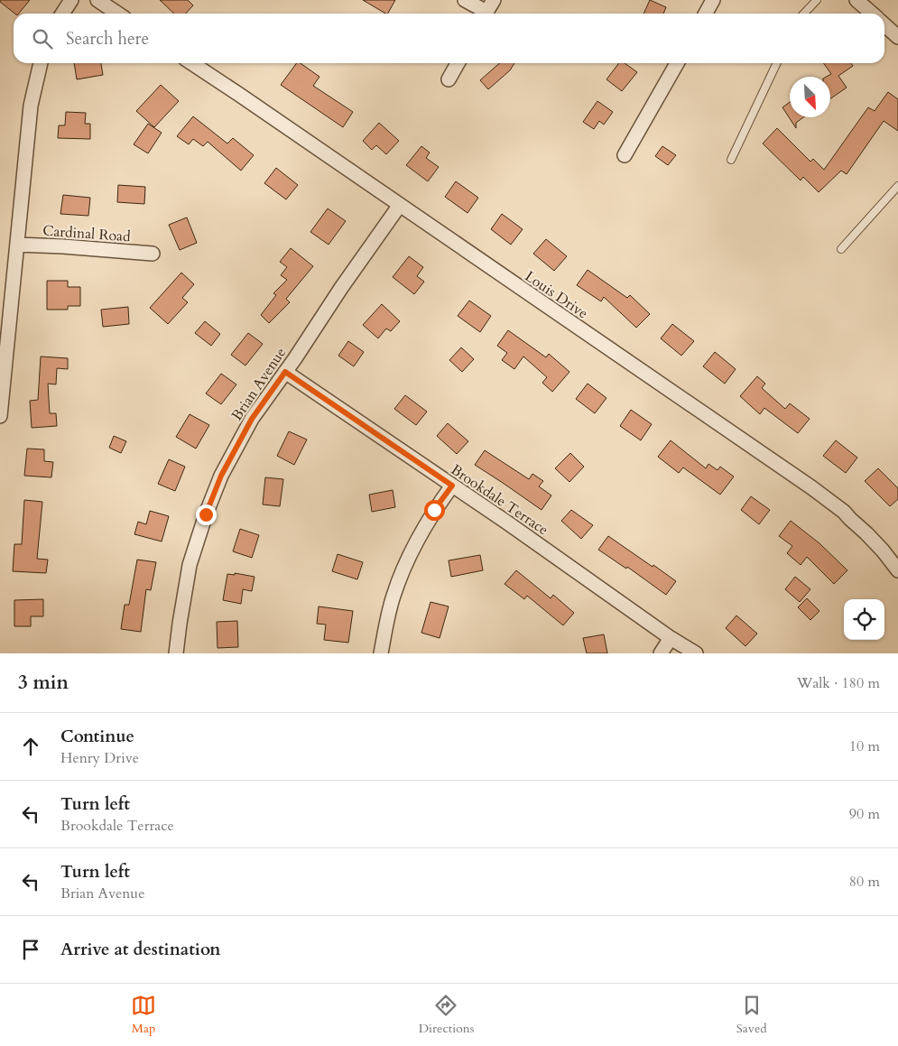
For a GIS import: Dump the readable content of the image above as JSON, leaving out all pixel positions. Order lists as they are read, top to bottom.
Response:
{
  "streets": {
    "street": [
      "Cardinal Road",
      "Louis Drive",
      "Brian Avenue",
      "Brookdale Terrace"
    ]
  },
  "crossings": [
    ["Louis Drive", "Brian Avenue"],
    ["Brian Avenue", "Brookdale Terrace"]
  ],
  "north": "bottom right",
  "page": {
    "search": "Search here",
    "heading": ["3 min", "Walk · 180 m"],
    "list": [
      ["Continue", "Henry Drive", "10 m"],
      ["Turn left", "Brookdale Terrace", "90 m"],
      ["Turn left", "Brian Avenue", "80 m"],
      "Arrive at destination"
    ],
    "nav": ["Map", "Directions", "Saved"]
  }
}
